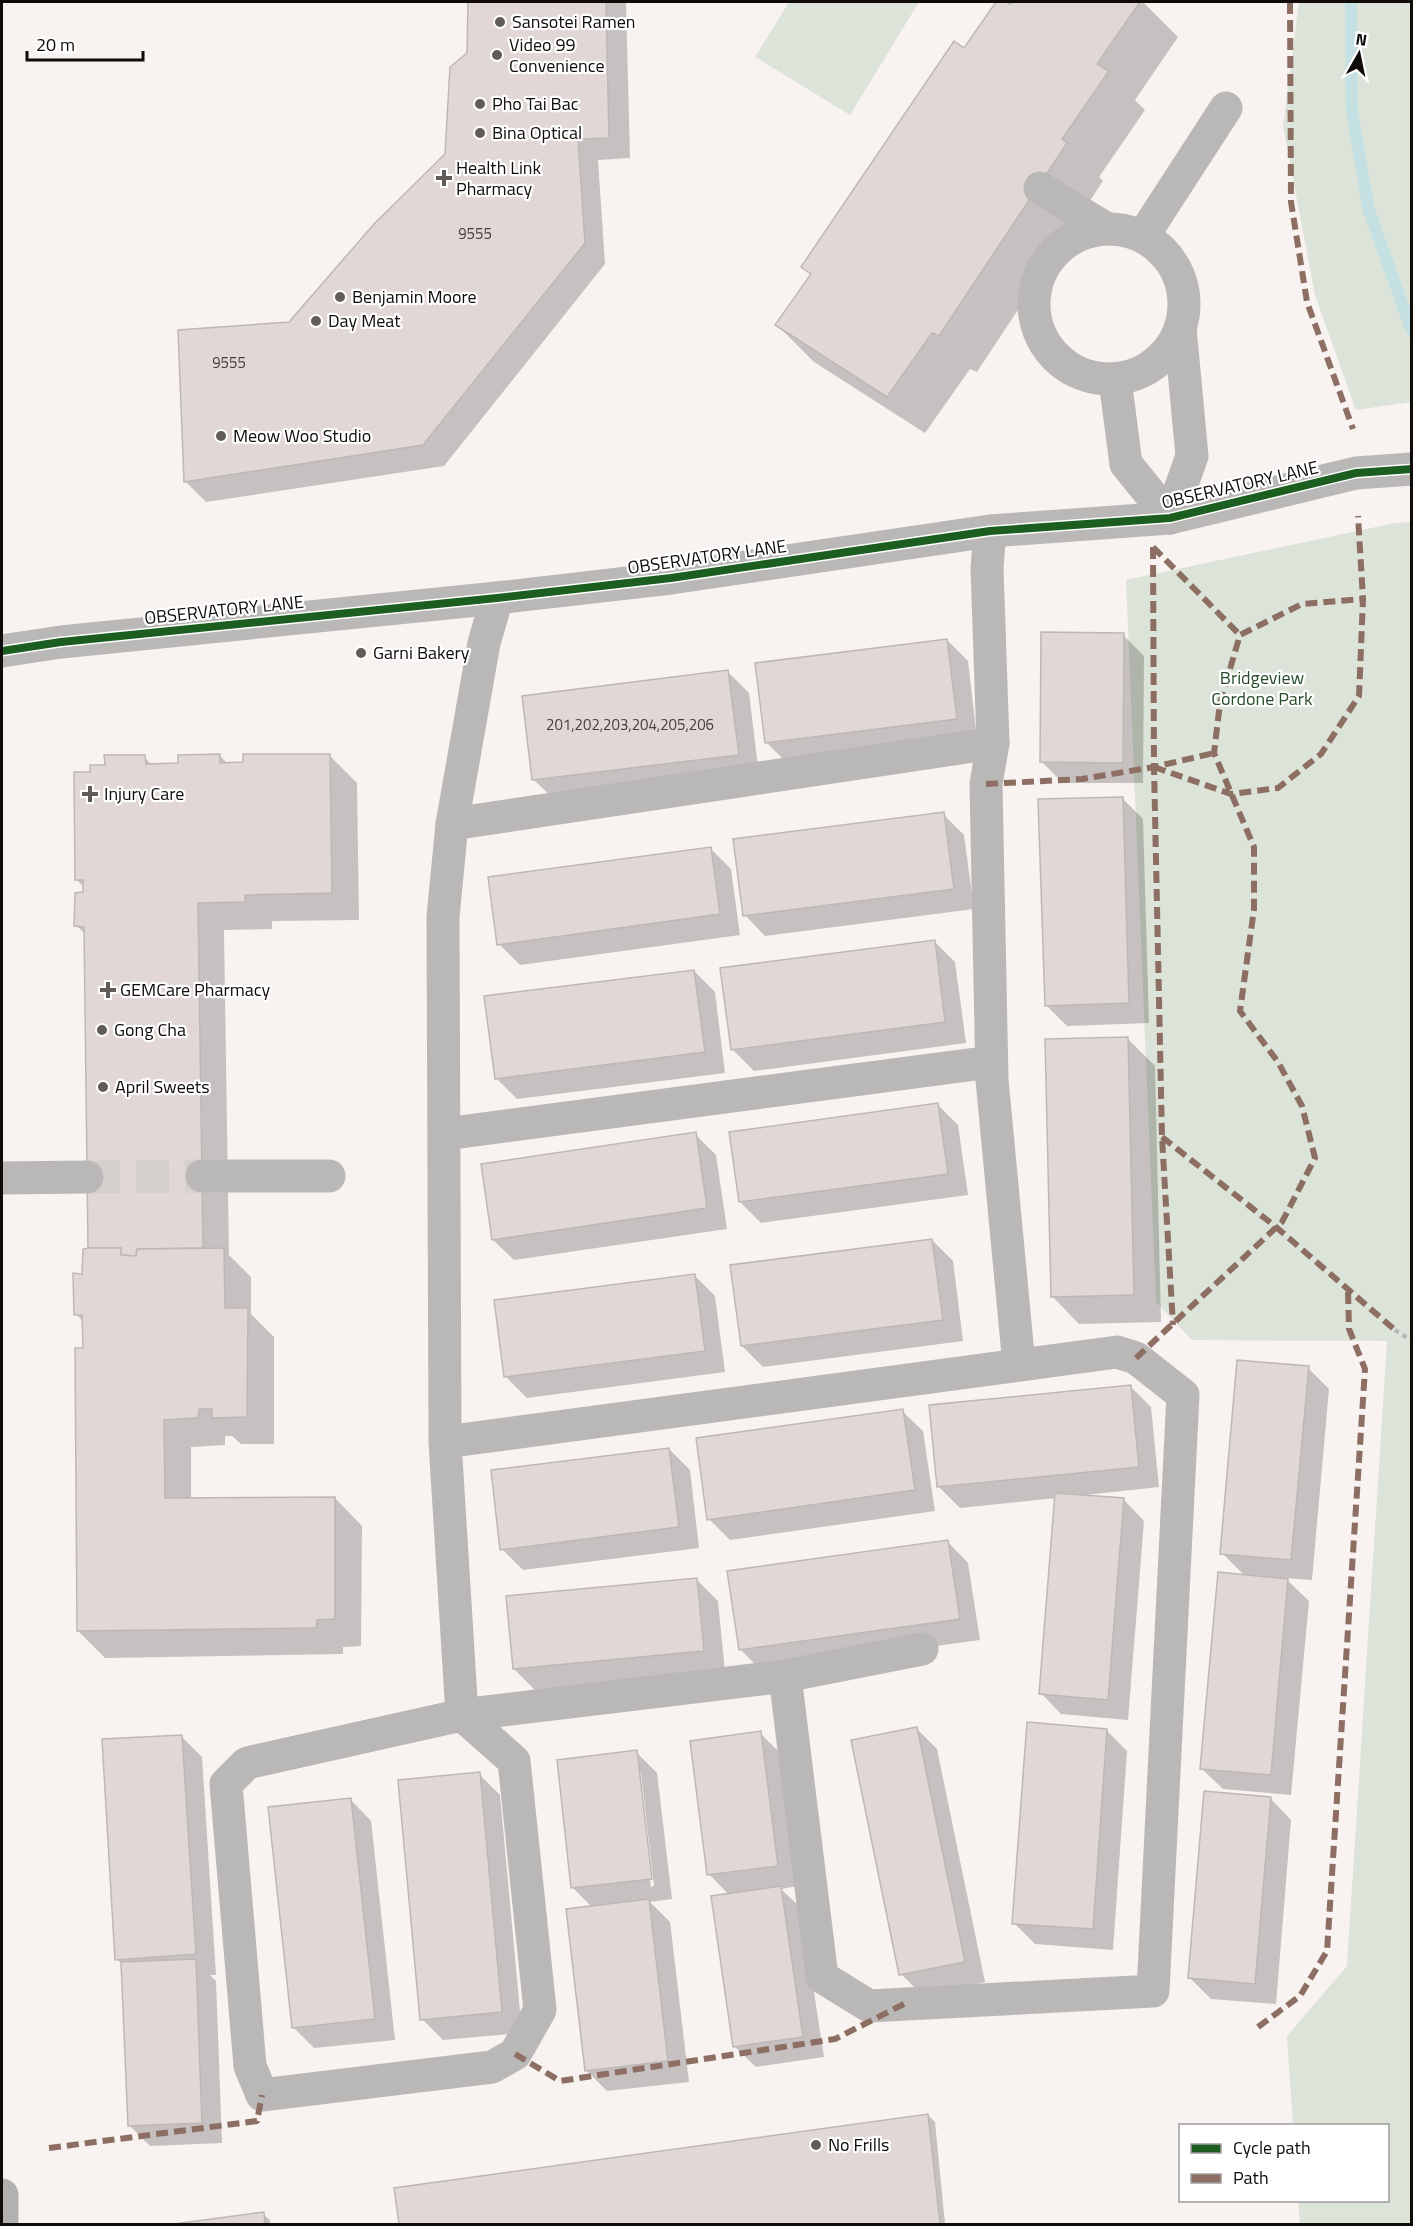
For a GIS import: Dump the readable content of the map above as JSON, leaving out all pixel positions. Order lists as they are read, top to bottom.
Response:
{
  "streets": {
    "street": ["OBSERVATORY LANE"]
  },
  "parks": ["Bridgeview Cordone Park"],
  "places": {
    "other": [
      "Sansotei Ramen",
      "Video 99 Convenience",
      "Pho Tai Bac",
      "Bina Optical",
      "Benjamin Moore",
      "Day Meat",
      "Meow Woo Studio",
      "Garni Bakery",
      "Gong Cha",
      "April Sweets",
      "No Frills"
    ],
    "health": ["Health Link Pharmacy", "Injury Care", "GEMCare Pharmacy"]
  },
  "house_numbers": ["9555", "9555", "201,202,203,204,205,206"],
  "legend": ["Cycle path", "Path"],
  "scale_bar": "20 m",
  "north": "top"
}
